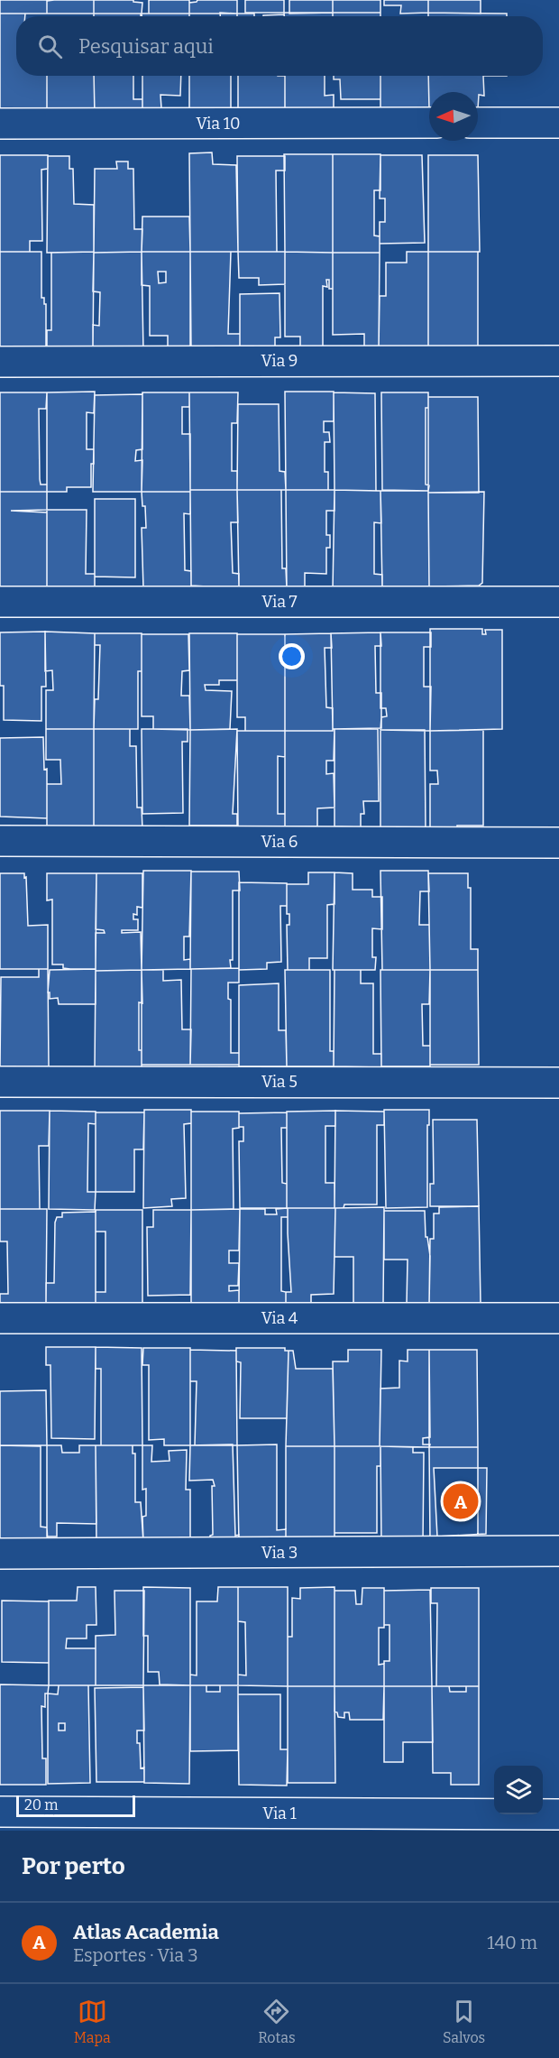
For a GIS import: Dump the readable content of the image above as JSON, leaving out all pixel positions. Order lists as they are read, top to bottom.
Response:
{
  "streets": {
    "street": [
      "Via 10",
      "Via 9",
      "Via 7",
      "Via 6",
      "Via 5",
      "Via 4",
      "Via 3",
      "Via 1"
    ]
  },
  "scale_bar": "20 m",
  "north": "left",
  "page": {
    "search": "Pesquisar aqui",
    "pins": "A",
    "scale": "20 m",
    "heading": "Por perto",
    "list": [
      {
        "mark": "A",
        "name": "Atlas Academia",
        "note": "Esportes · Via 3",
        "value": "140 m"
      }
    ],
    "nav": ["Mapa", "Rotas", "Salvos"]
  }
}
